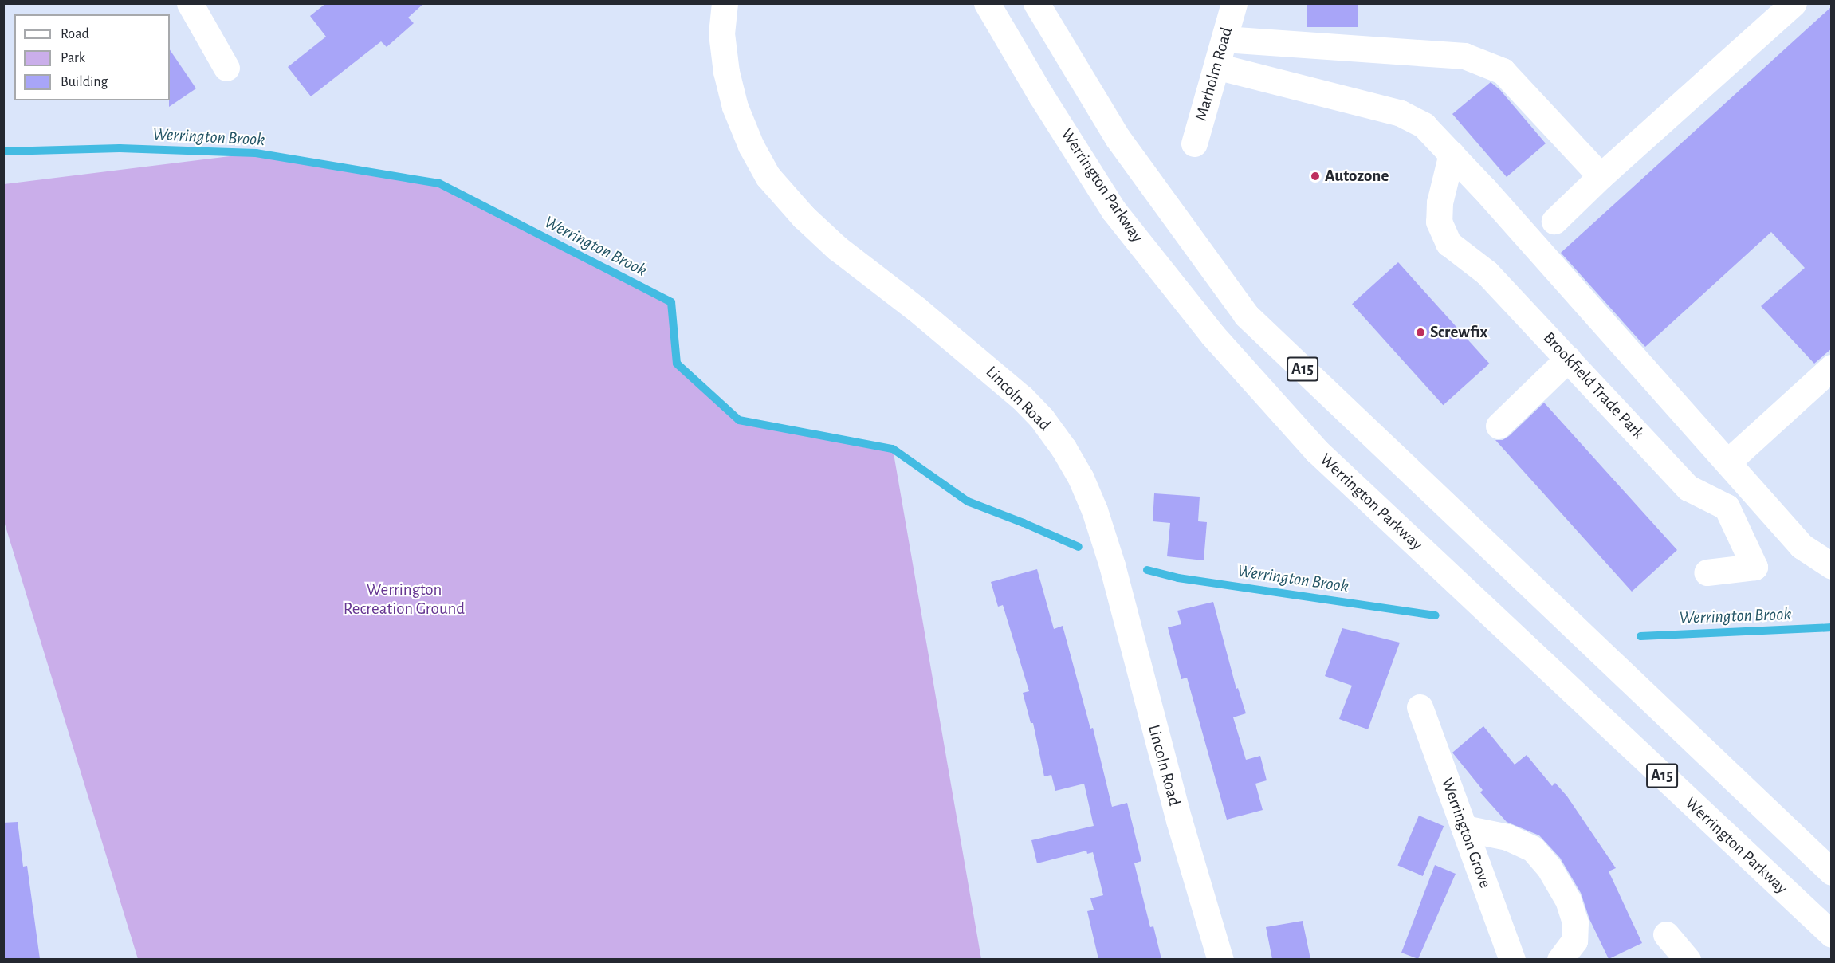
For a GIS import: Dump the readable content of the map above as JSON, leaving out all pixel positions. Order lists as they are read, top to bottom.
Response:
{
  "streets": {
    "main road": [
      "Marholm Road",
      "Werrington Parkway",
      "A15",
      "Brookfield Trade Park",
      "Lincoln Road",
      "Werrington Grove"
    ]
  },
  "water": ["Werrington Brook"],
  "parks": ["Werrington Recreation Ground"],
  "places": ["Autozone", "Screwfix"],
  "legend": ["Road", "Park", "Building"]
}
